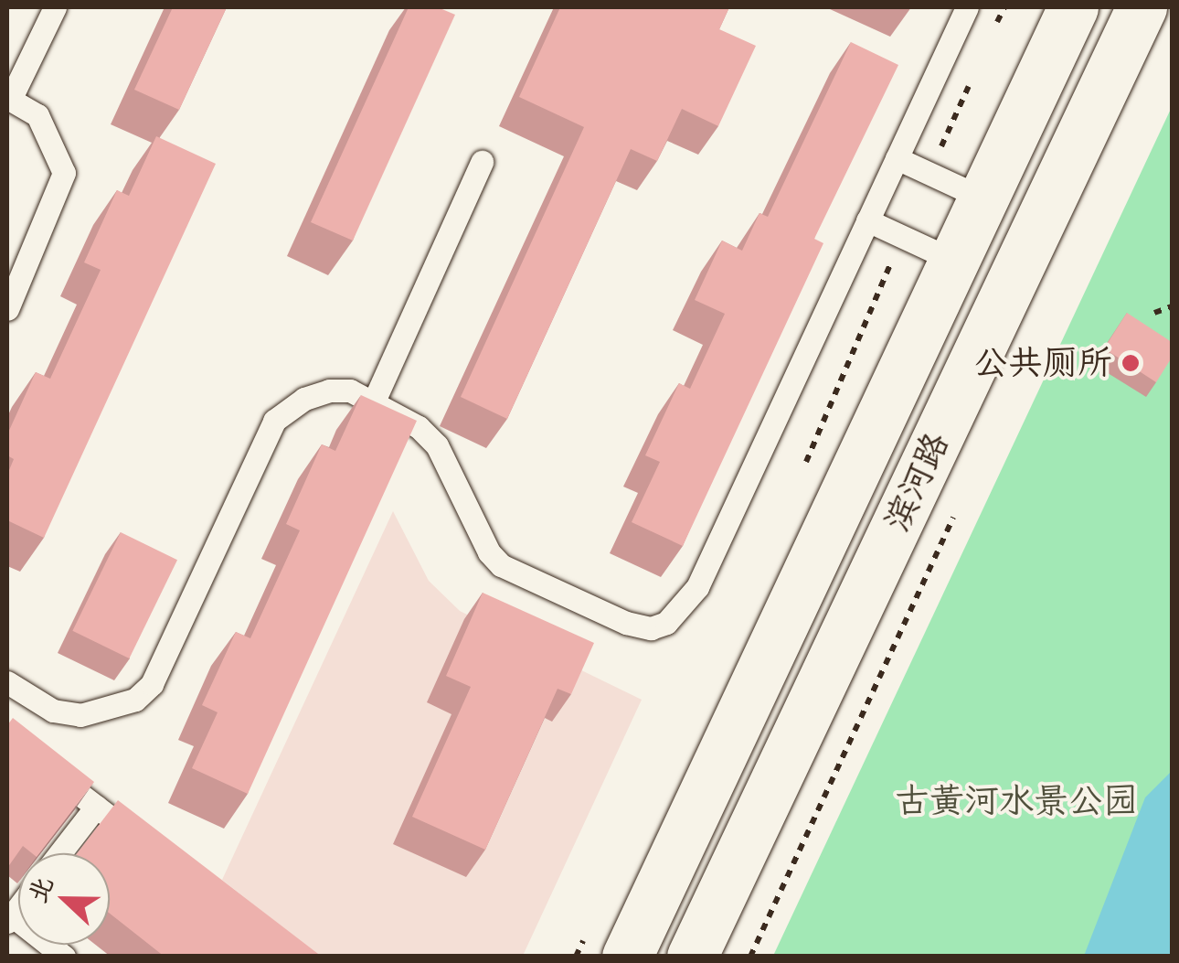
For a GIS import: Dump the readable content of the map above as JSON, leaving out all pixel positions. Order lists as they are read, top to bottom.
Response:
{
  "streets": {
    "main road": ["滨河路"]
  },
  "parks": ["古黄河水景公园"],
  "places": ["公共厕所"],
  "north": "left"
}
